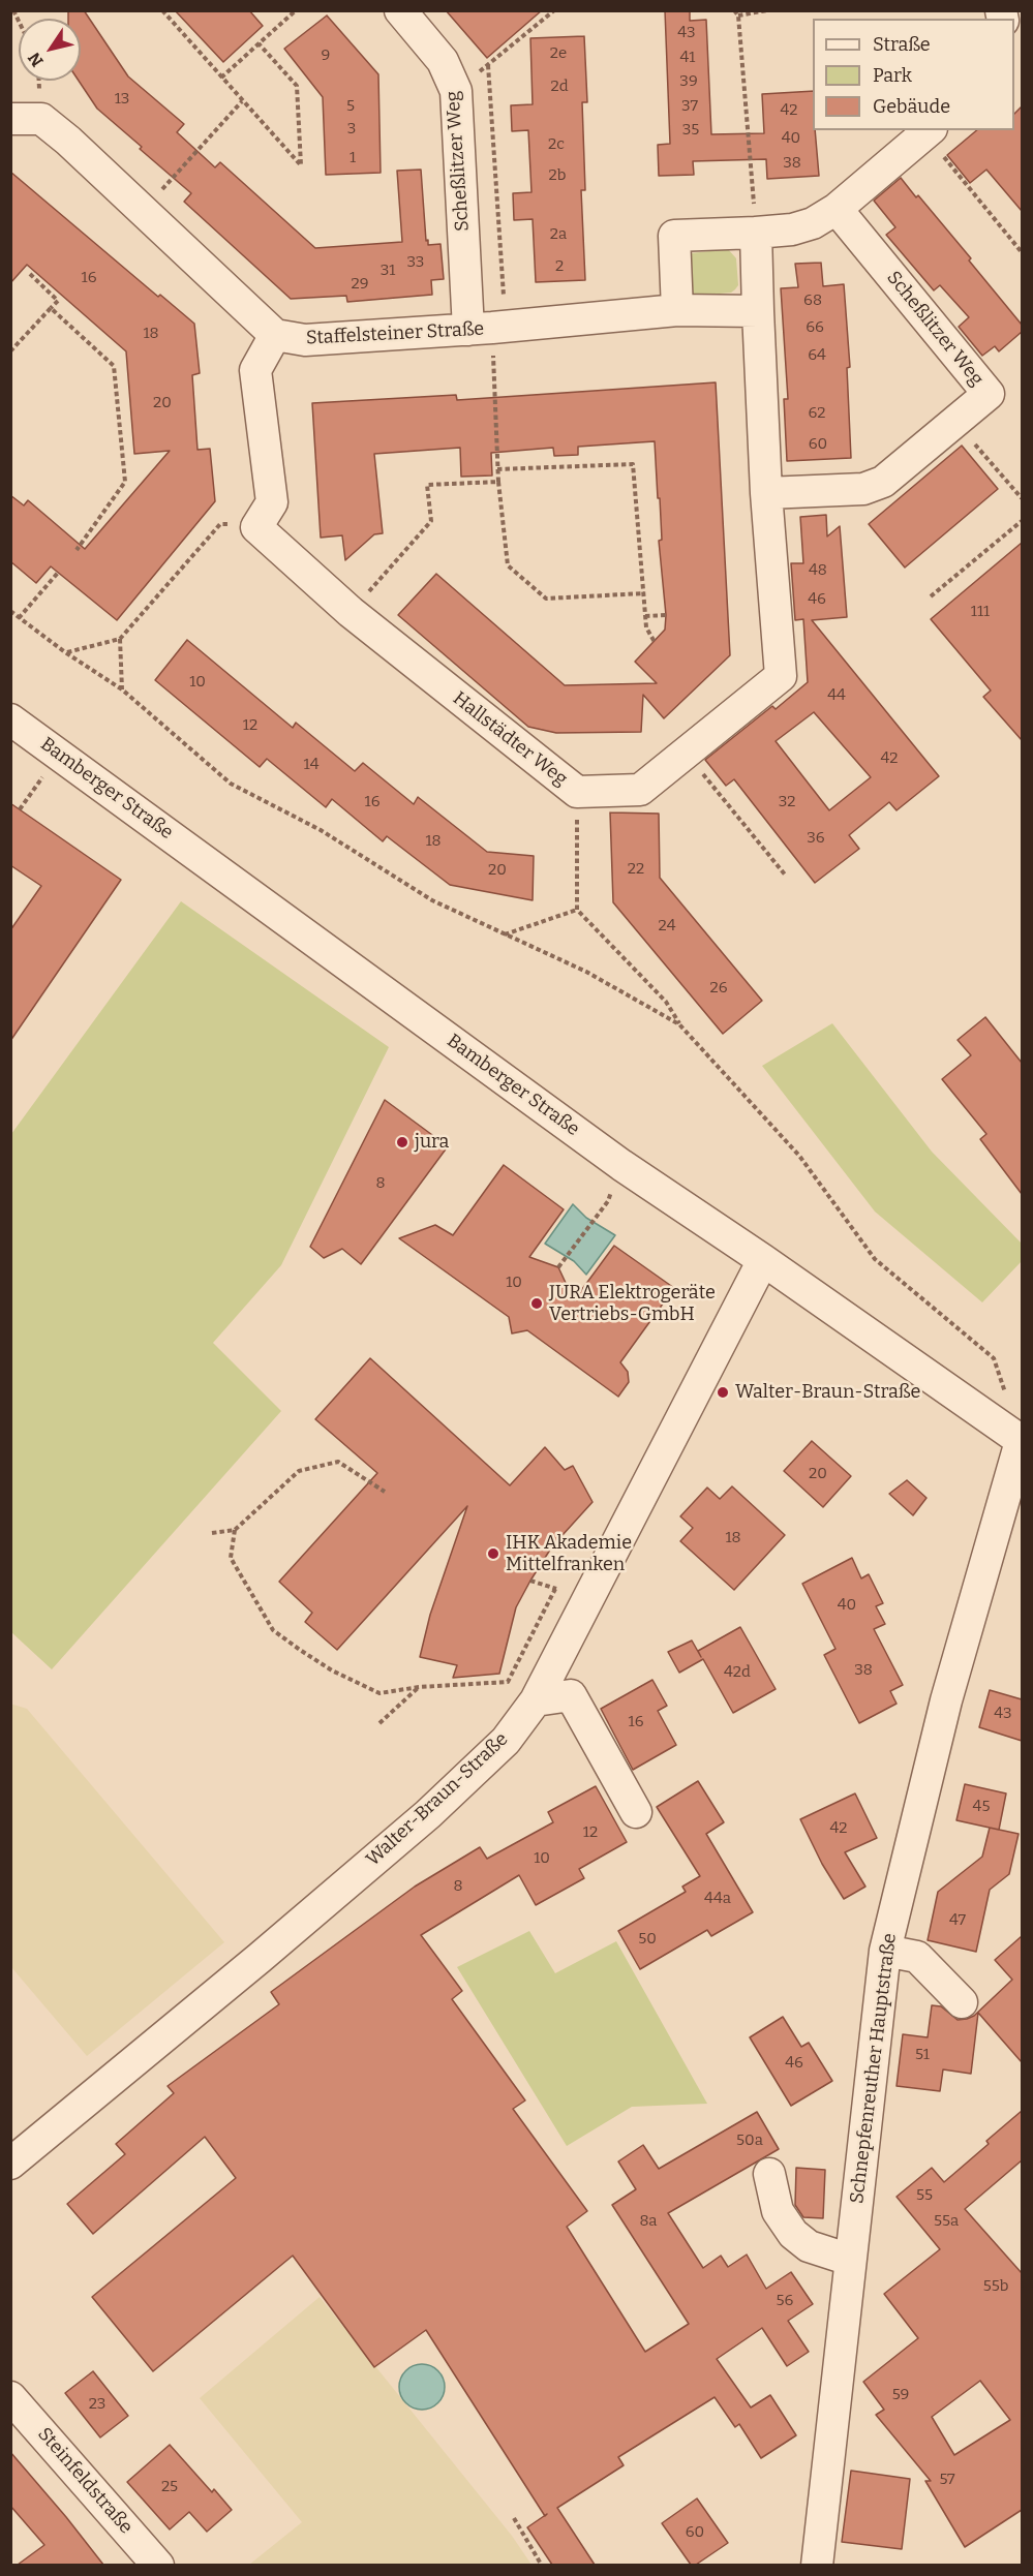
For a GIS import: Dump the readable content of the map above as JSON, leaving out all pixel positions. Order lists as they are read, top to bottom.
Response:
{
  "streets": {
    "street": [
      "Scheßlitzer Weg",
      "Staffelsteiner Straße",
      "Hallstädter Weg",
      "Bamberger Straße",
      "Walter-Braun-Straße",
      "Schnepfenreuther Hauptstraße",
      "Steinfeldstraße"
    ]
  },
  "crossings": [
    ["Scheßlitzer Weg", "Staffelsteiner Straße"],
    ["Scheßlitzer Weg", "Hallstädter Weg"],
    ["Staffelsteiner Straße", "Hallstädter Weg"],
    ["Bamberger Straße", "Walter-Braun-Straße"],
    ["Bamberger Straße", "Schnepfenreuther Hauptstraße"]
  ],
  "places": [
    "jura",
    "JURA Elektrogeräte Vertriebs-GmbH",
    "Walter-Braun-Straße",
    "IHK Akademie Mittelfranken"
  ],
  "house_numbers": [
    "43",
    "2e",
    "9",
    "41",
    "39",
    "2d",
    "13",
    "5",
    "37",
    "42",
    "3",
    "35",
    "40",
    "2c",
    "1",
    "38",
    "2b",
    "2a",
    "33",
    "2",
    "31",
    "16",
    "29",
    "68",
    "66",
    "18",
    "64",
    "20",
    "62",
    "60",
    "48",
    "46",
    "111",
    "10",
    "44",
    "12",
    "42",
    "14",
    "16",
    "32",
    "36",
    "18",
    "22",
    "20",
    "24",
    "26",
    "8",
    "10",
    "20",
    "18",
    "40",
    "38",
    "42d",
    "43",
    "16",
    "45",
    "42",
    "12",
    "10",
    "8",
    "44a",
    "47",
    "50",
    "51",
    "46",
    "50a",
    "55",
    "8a",
    "55a",
    "55b",
    "56",
    "59",
    "23",
    "57",
    "25",
    "60"
  ],
  "legend": ["Straße", "Park", "Gebäude"],
  "north": "bottom left"
}
